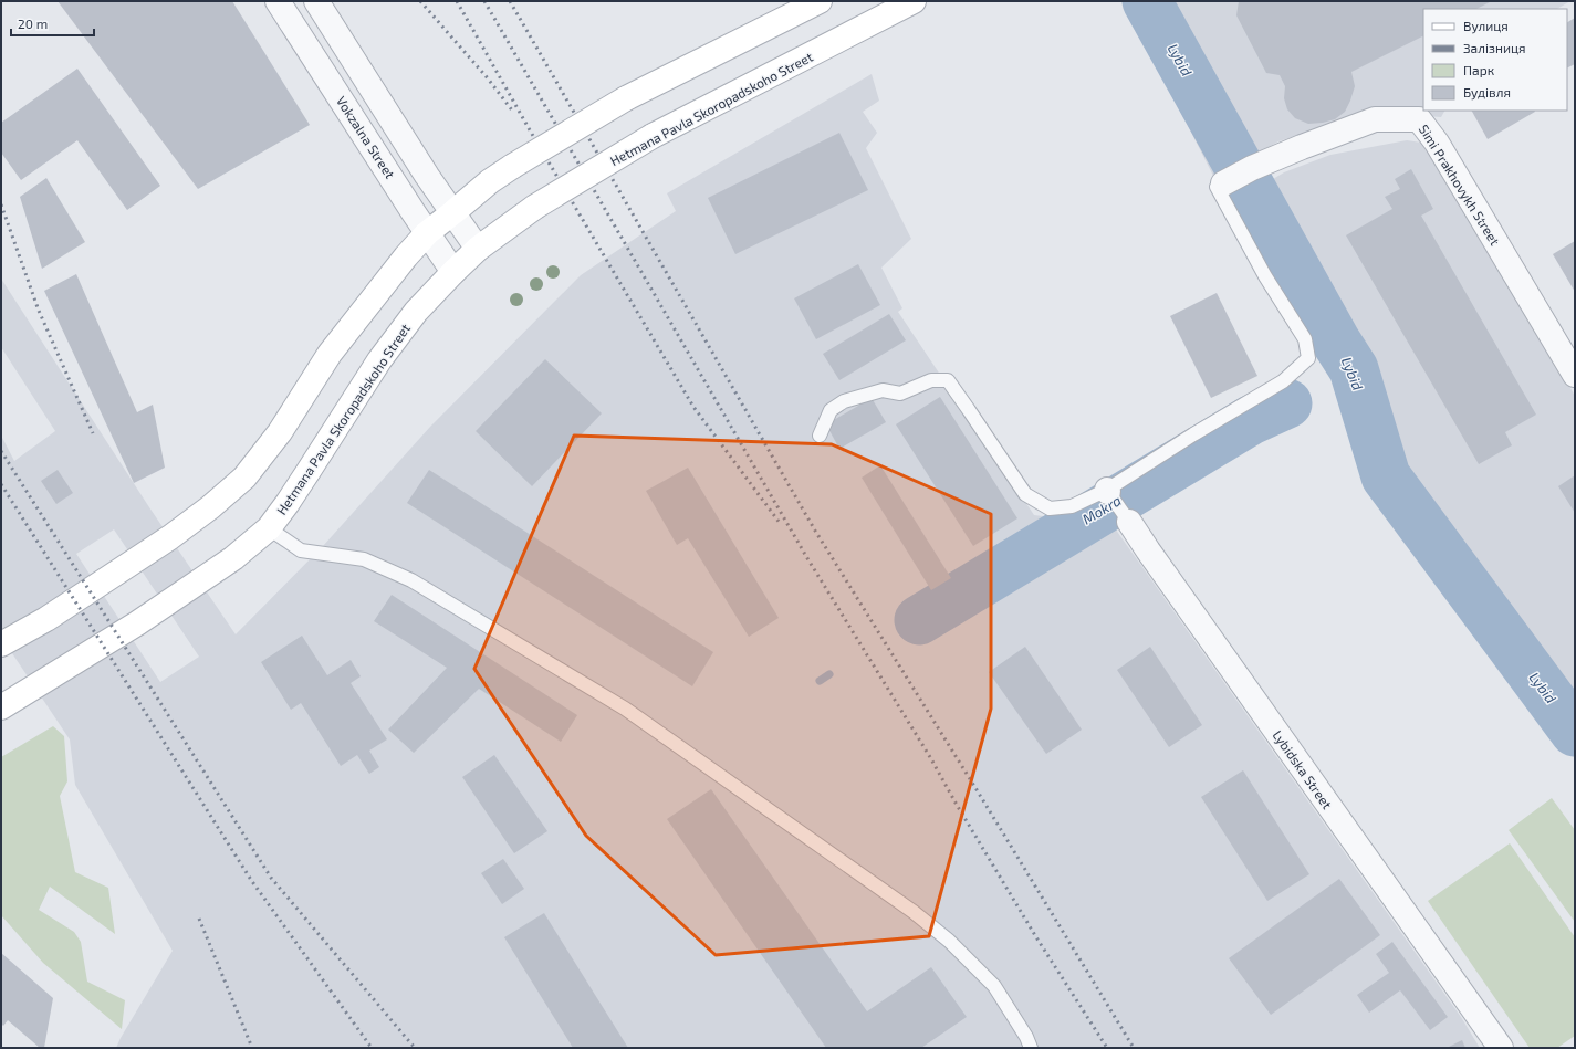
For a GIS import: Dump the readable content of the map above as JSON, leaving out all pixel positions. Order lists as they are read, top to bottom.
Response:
{
  "streets": {
    "main road": ["Hetmana Pavla Skoropadskoho Street"],
    "street": ["Vokzalna Street", "Simi Prakhovykh Street", "Lybidska Street"]
  },
  "crossings": [
    ["Hetmana Pavla Skoropadskoho Street", "Vokzalna Street"]
  ],
  "water": ["Lybid", "Mokra"],
  "legend": [
    "Вулиця",
    "Залізниця",
    "Парк",
    "Будівля"
  ],
  "scale_bar": "20 m"
}
